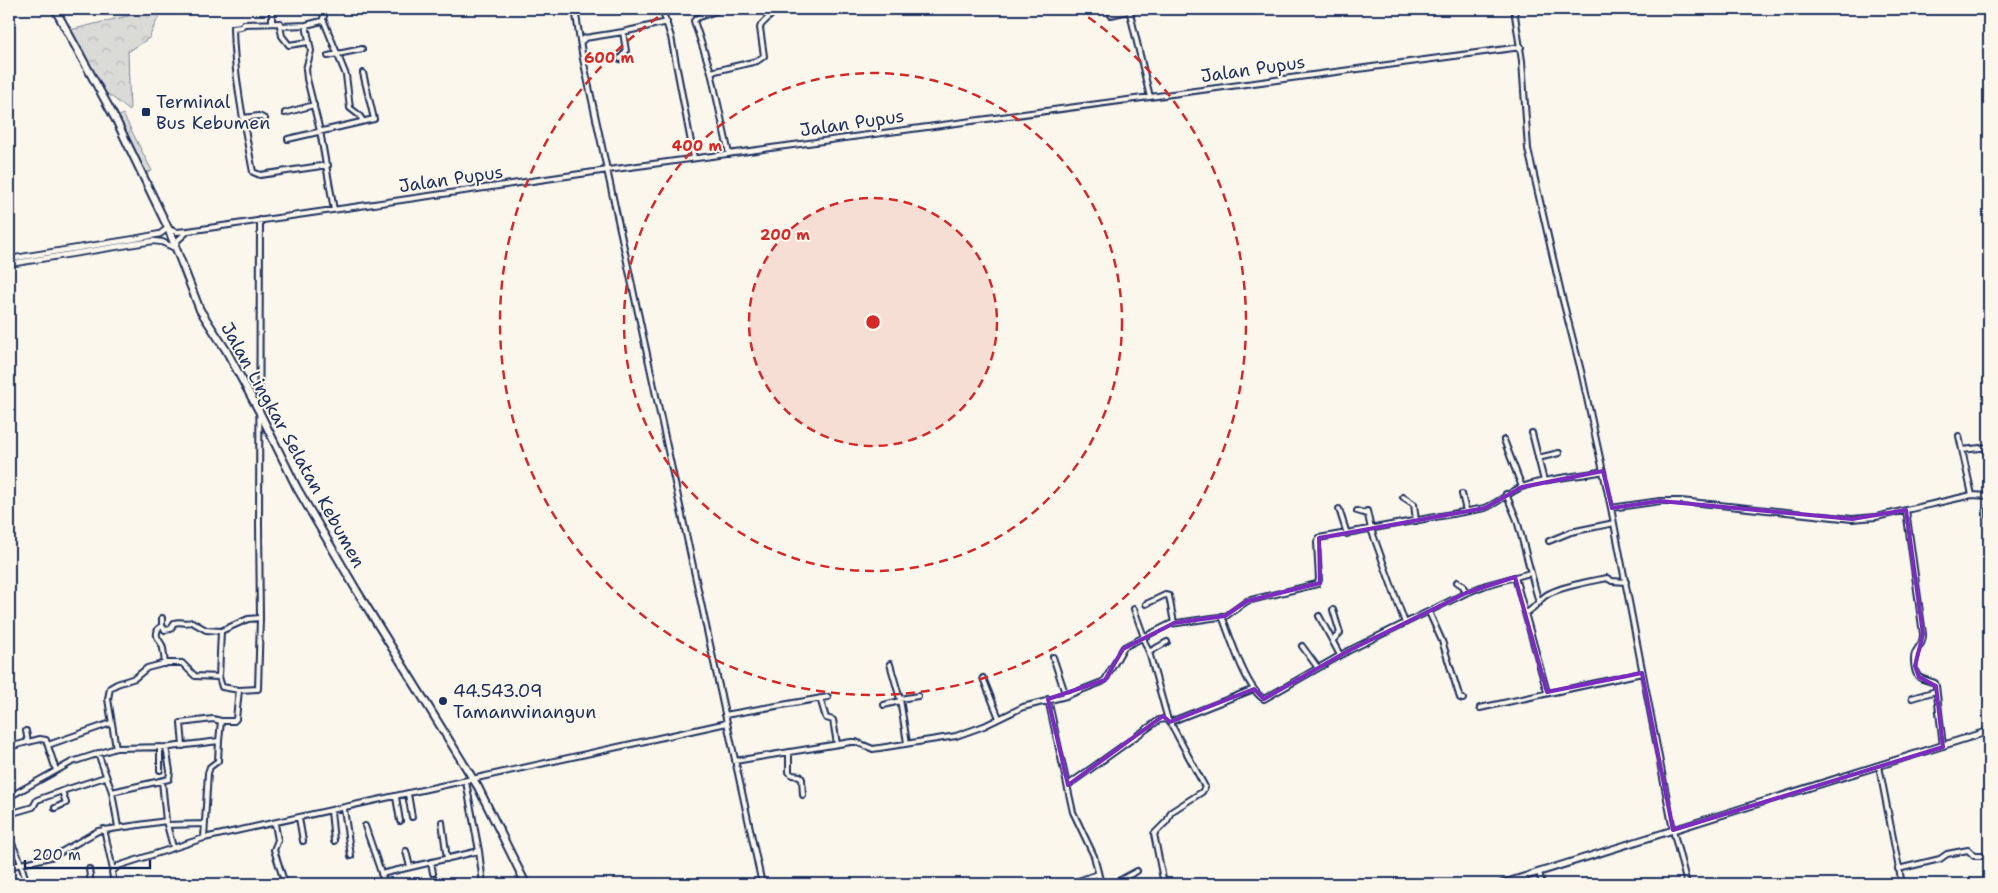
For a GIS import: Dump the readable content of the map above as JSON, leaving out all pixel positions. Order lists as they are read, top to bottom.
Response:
{
  "streets": {
    "highway": ["Jalan Lingkar Selatan Kebumen"],
    "street": ["Jalan Pupus"]
  },
  "crossings": [
    ["Jalan Pupus", "Jalan Lingkar Selatan Kebumen"]
  ],
  "places": {
    "transit": ["Terminal Bus Kebumen"],
    "other": ["44.543.09 Tamanwinangun"]
  },
  "scale_bar": "200 m",
  "rings": ["600 m", "400 m", "200 m"]
}
